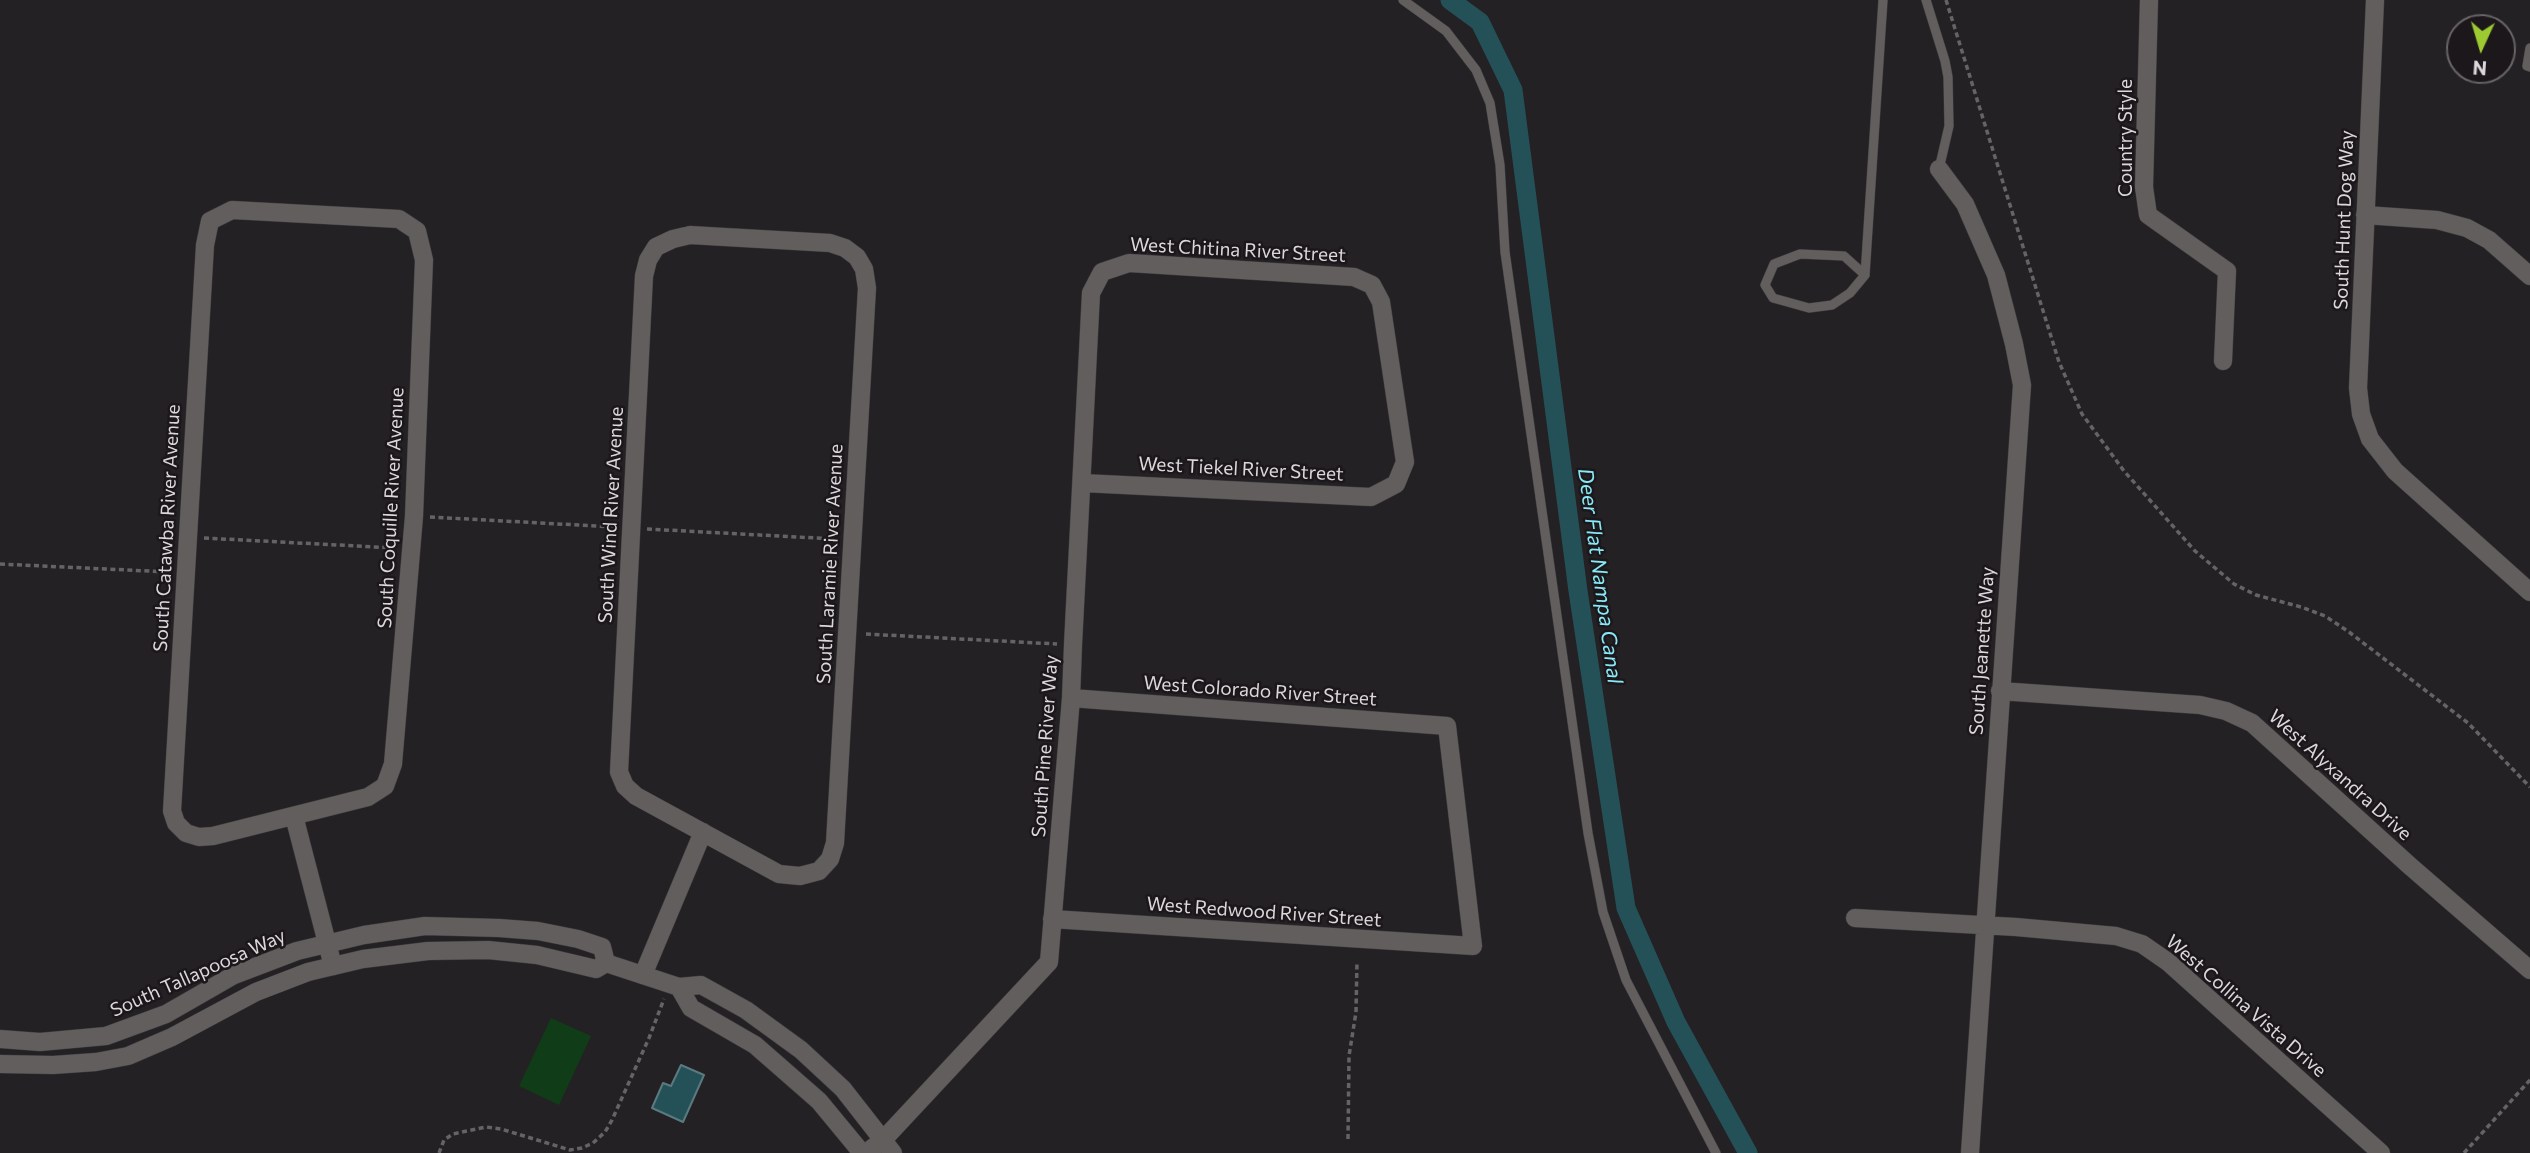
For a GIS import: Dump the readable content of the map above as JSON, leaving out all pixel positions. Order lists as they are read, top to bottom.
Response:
{
  "streets": {
    "street": [
      "Country Style",
      "South Hunt Dog Way",
      "West Chitina River Street",
      "West Tiekel River Street",
      "South Coquille River Avenue",
      "South Wind River Avenue",
      "South Catawba River Avenue",
      "South Laramie River Avenue",
      "South Jeanette Way",
      "West Colorado River Street",
      "South Pine River Way",
      "West Alyxandra Drive",
      "West Redwood River Street",
      "South Tallapoosa Way",
      "West Collina Vista Drive"
    ]
  },
  "crossings": [
    ["West Chitina River Street", "West Tiekel River Street"],
    ["West Chitina River Street", "South Pine River Way"],
    ["West Tiekel River Street", "South Pine River Way"],
    ["South Coquille River Avenue", "South Catawba River Avenue"],
    ["South Wind River Avenue", "South Laramie River Avenue"],
    ["South Jeanette Way", "West Alyxandra Drive"],
    ["South Jeanette Way", "West Collina Vista Drive"],
    ["West Colorado River Street", "South Pine River Way"],
    ["West Colorado River Street", "West Redwood River Street"],
    ["South Pine River Way", "West Redwood River Street"],
    ["South Pine River Way", "South Tallapoosa Way"]
  ],
  "water": ["Deer Flat Nampa Canal"],
  "north": "bottom"
}
